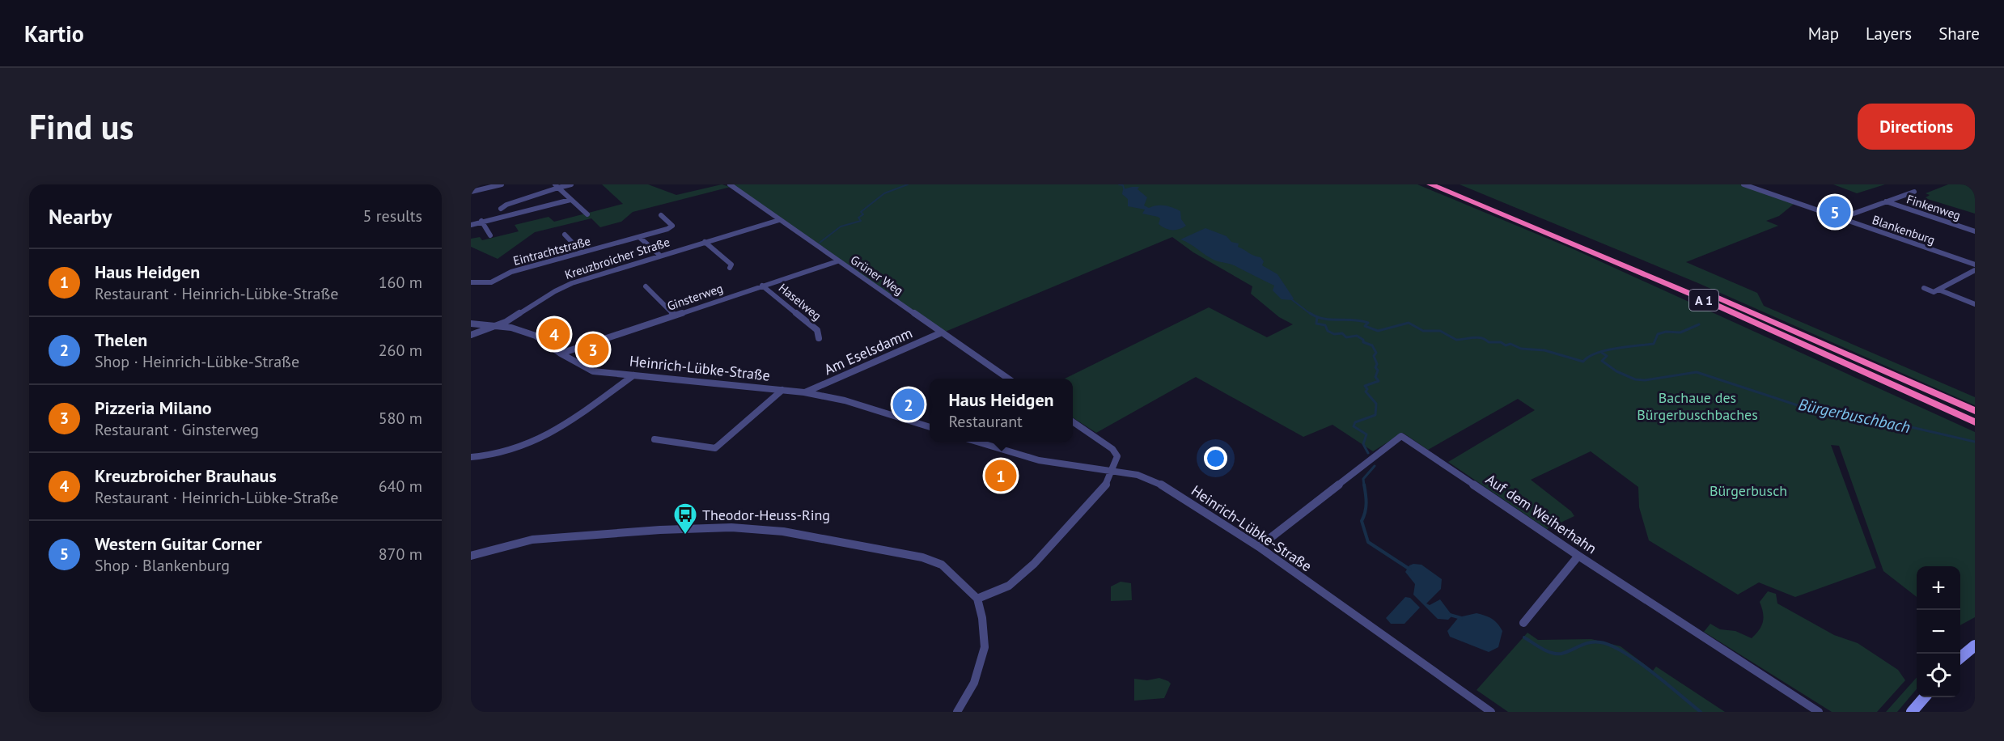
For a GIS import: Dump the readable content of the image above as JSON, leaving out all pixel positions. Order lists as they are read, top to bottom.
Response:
{
  "streets": {
    "highway": ["A 1"],
    "street": [
      "Finkenweg",
      "Blankenburg",
      "Eintrachtstraße",
      "Kreuzbroicher Straße",
      "Grüner Weg",
      "Ginsterweg",
      "Haselweg",
      "Am Eselsdamm",
      "Heinrich-Lübke-Straße",
      "Auf dem Weiherhahn"
    ]
  },
  "crossings": [
    ["Kreuzbroicher Straße", "Grüner Weg"],
    ["Kreuzbroicher Straße", "Heinrich-Lübke-Straße"],
    ["Grüner Weg", "Ginsterweg"],
    ["Grüner Weg", "Am Eselsdamm"],
    ["Ginsterweg", "Haselweg"],
    ["Ginsterweg", "Heinrich-Lübke-Straße"],
    ["Am Eselsdamm", "Heinrich-Lübke-Straße"],
    ["Heinrich-Lübke-Straße", "Auf dem Weiherhahn"]
  ],
  "water": ["Bürgerbuschbach"],
  "parks": ["Bachaue des Bürgerbuschbaches", "Bürgerbusch"],
  "places": {
    "bus stop": ["Theodor-Heuss-Ring"]
  },
  "page": {
    "header": "Kartio",
    "nav": ["Map", "Layers", "Share"],
    "buttons": "Directions",
    "title": "Find us",
    "heading": ["Nearby", "5 results"],
    "pins": [
      "5",
      "4",
      "3",
      "2",
      "1"
    ],
    "list": [
      {
        "mark": "1",
        "name": "Haus Heidgen",
        "note": "Restaurant · Heinrich-Lübke-Straße",
        "value": "160 m"
      },
      {
        "mark": "2",
        "name": "Thelen",
        "note": "Shop · Heinrich-Lübke-Straße",
        "value": "260 m"
      },
      {
        "mark": "3",
        "name": "Pizzeria Milano",
        "note": "Restaurant · Ginsterweg",
        "value": "580 m"
      },
      {
        "mark": "4",
        "name": "Kreuzbroicher Brauhaus",
        "note": "Restaurant · Heinrich-Lübke-Straße",
        "value": "640 m"
      },
      {
        "mark": "5",
        "name": "Western Guitar Corner",
        "note": "Shop · Blankenburg",
        "value": "870 m"
      }
    ],
    "popup": ["Haus Heidgen", "Restaurant"],
    "map_buttons": ["+", "−"]
  }
}
